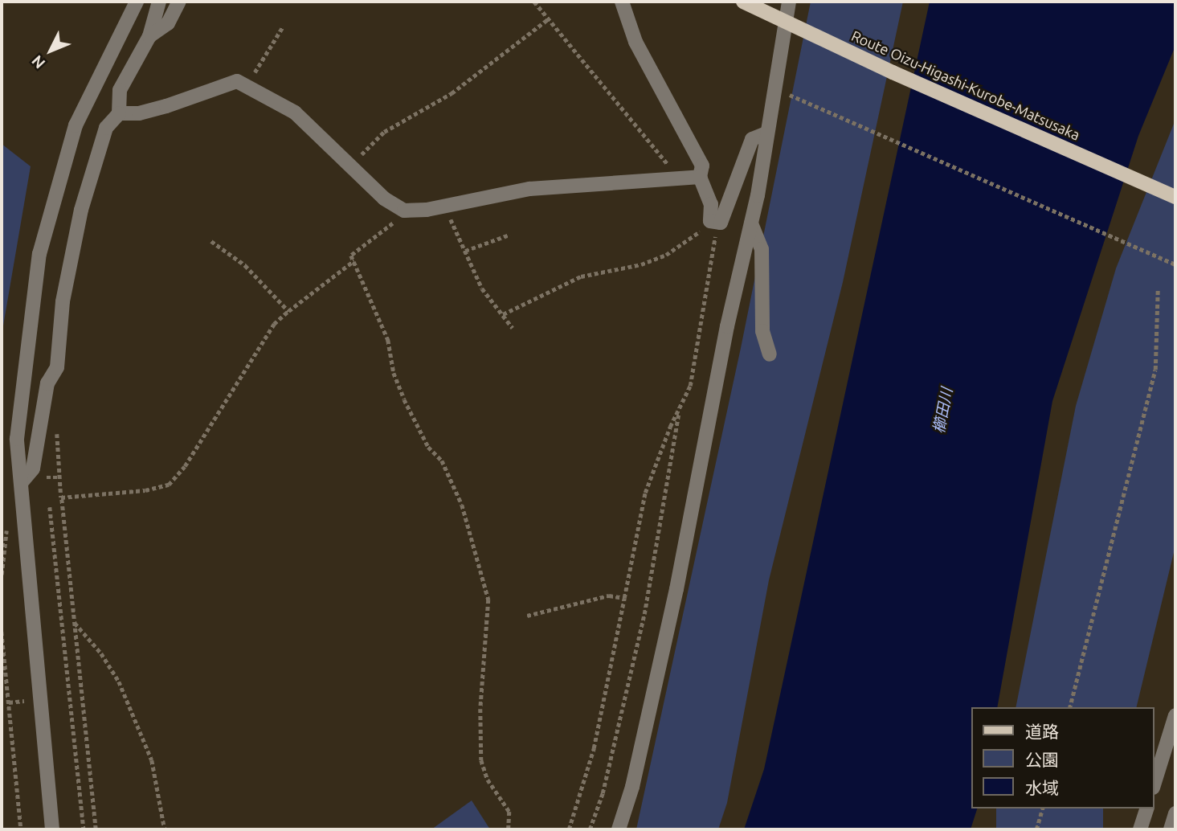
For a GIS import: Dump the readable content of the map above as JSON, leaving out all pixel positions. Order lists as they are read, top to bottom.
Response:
{
  "streets": {
    "main road": ["Route Oizu-Higashi-Kurobe-Matsusaka"]
  },
  "water": ["櫛田川"],
  "legend": ["道路", "公園", "水域"],
  "north": "bottom left"
}
